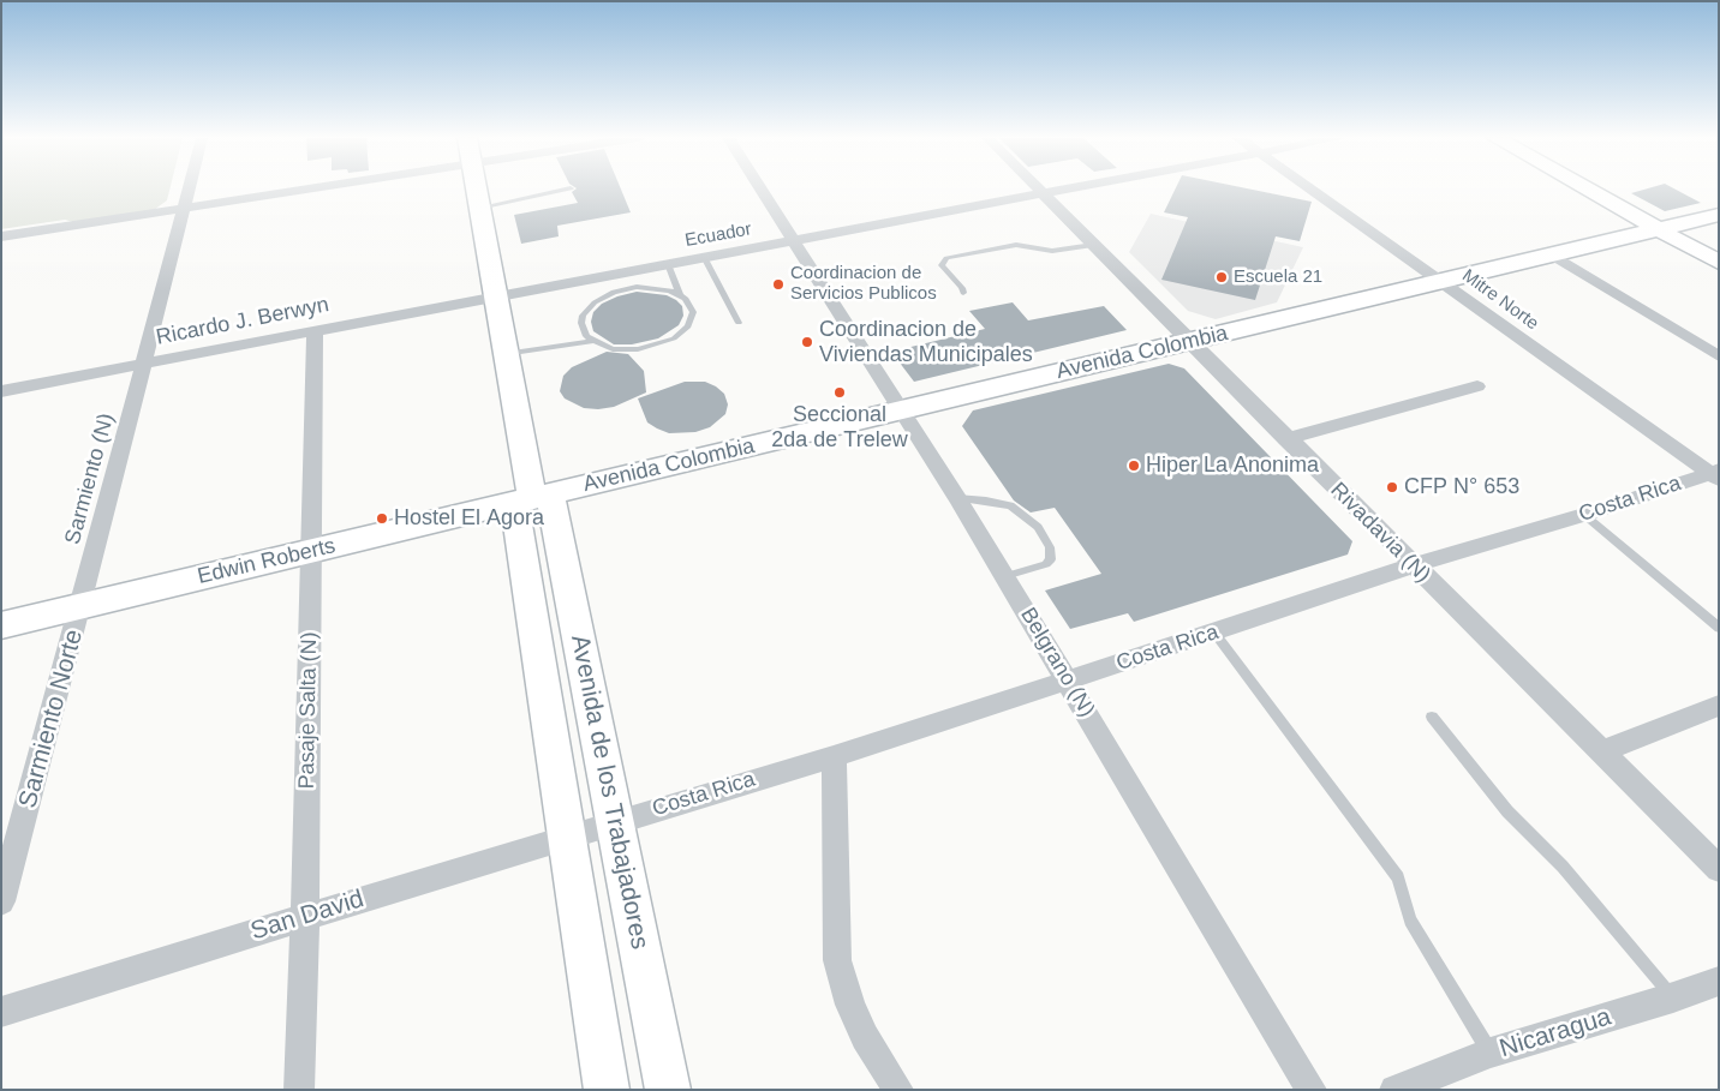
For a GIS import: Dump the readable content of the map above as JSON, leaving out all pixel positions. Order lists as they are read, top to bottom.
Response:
{
  "streets": {
    "street": [
      "Ecuador",
      "Mitre Norte",
      "Ricardo J. Berwyn",
      "Avenida Colombia",
      "Sarmiento (N)",
      "Costa Rica",
      "Rivadavia (N)",
      "Edwin Roberts",
      "Belgrano (N)",
      "Pasaje Salta (N)",
      "Sarmiento Norte",
      "Avenida de los Trabajadores",
      "San David",
      "Nicaragua"
    ]
  },
  "crossings": [
    ["Ecuador", "Ricardo J. Berwyn"],
    ["Ecuador", "Rivadavia (N)"],
    ["Ecuador", "Belgrano (N)"],
    ["Ecuador", "Avenida de los Trabajadores"],
    ["Mitre Norte", "Avenida Colombia"],
    ["Mitre Norte", "Costa Rica"],
    ["Ricardo J. Berwyn", "Sarmiento (N)"],
    ["Ricardo J. Berwyn", "Pasaje Salta (N)"],
    ["Ricardo J. Berwyn", "Avenida de los Trabajadores"],
    ["Avenida Colombia", "Rivadavia (N)"],
    ["Avenida Colombia", "Edwin Roberts"],
    ["Avenida Colombia", "Belgrano (N)"],
    ["Avenida Colombia", "Avenida de los Trabajadores"],
    ["Sarmiento (N)", "Edwin Roberts"],
    ["Sarmiento (N)", "Sarmiento Norte"],
    ["Costa Rica", "Rivadavia (N)"],
    ["Costa Rica", "Belgrano (N)"],
    ["Costa Rica", "Avenida de los Trabajadores"],
    ["Costa Rica", "San David"],
    ["Edwin Roberts", "Pasaje Salta (N)"],
    ["Edwin Roberts", "Sarmiento Norte"],
    ["Edwin Roberts", "Avenida de los Trabajadores"],
    ["Pasaje Salta (N)", "San David"],
    ["Avenida de los Trabajadores", "San David"]
  ],
  "places": [
    "Escuela 21",
    "Coordinacion de Servicios Publicos",
    "Coordinacion de Viviendas Municipales",
    "Seccional 2da de Trelew",
    "Hiper La Anonima",
    "CFP N° 653",
    "Hostel El Agora"
  ]
}
